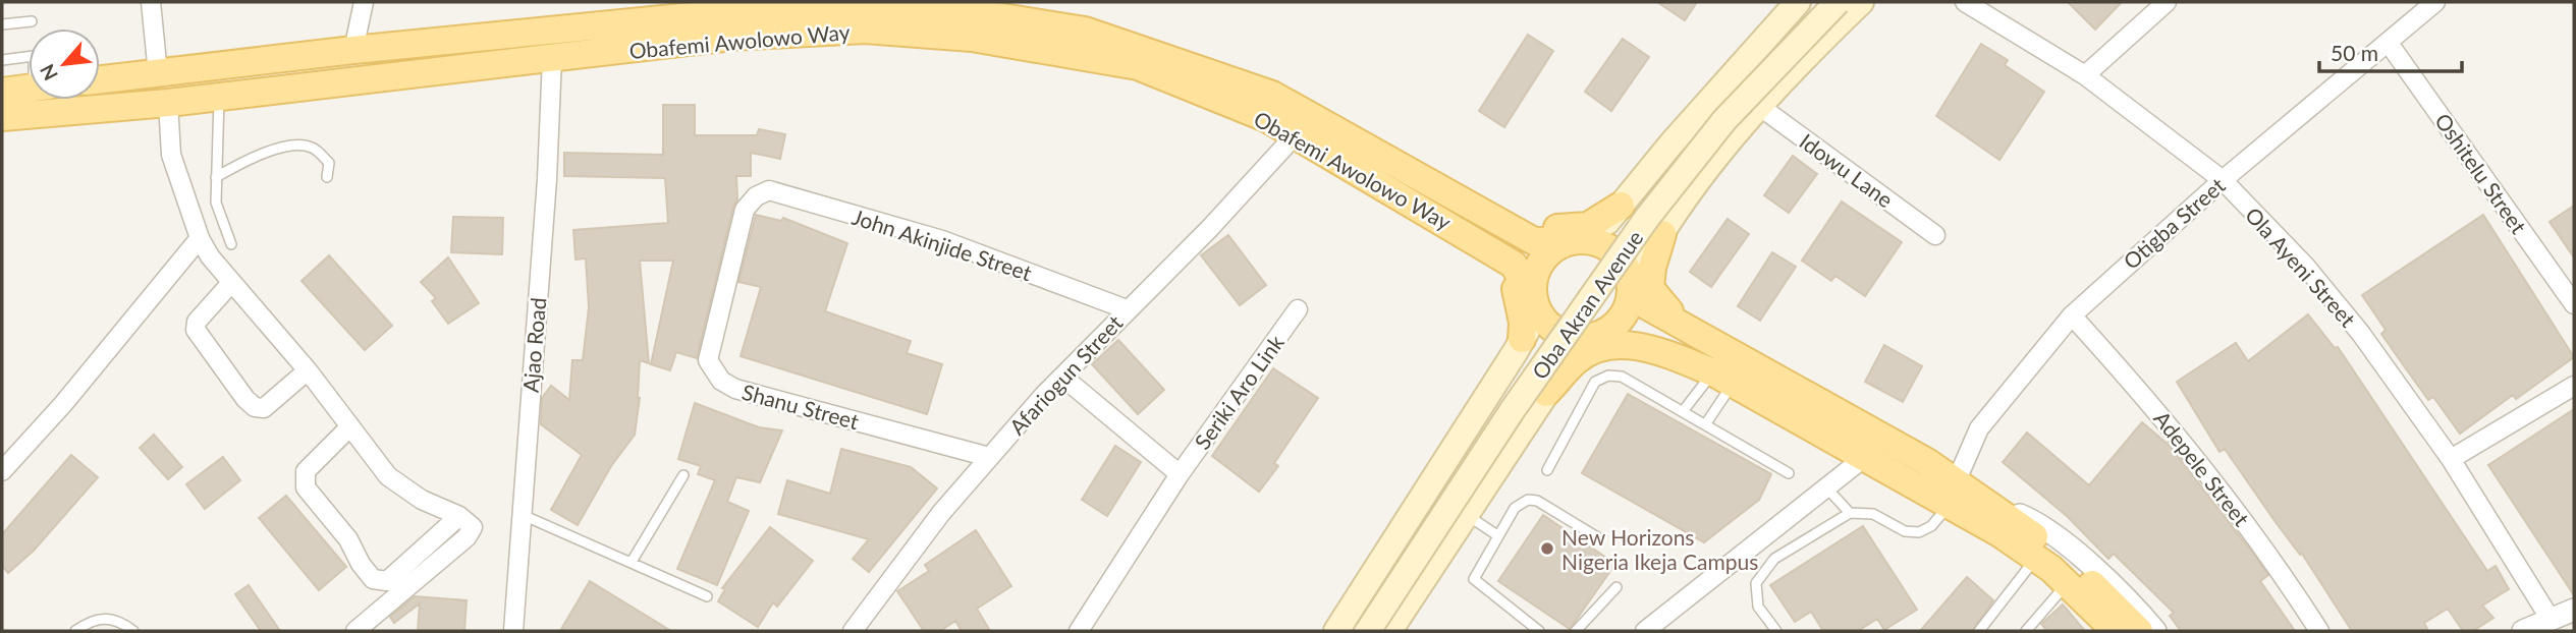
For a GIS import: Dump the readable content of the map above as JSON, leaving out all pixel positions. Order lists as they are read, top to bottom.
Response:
{
  "streets": {
    "main road": ["Obafemi Awolowo Way", "Oba Akran Avenue"],
    "street": [
      "Idowu Lane",
      "Oshitelu Street",
      "Otigba Street",
      "John Akinjide Street",
      "Ola Ayeni Street",
      "Ajao Road",
      "Afariogun Street",
      "Seriki Aro Link",
      "Shanu Street",
      "Adepele Street"
    ]
  },
  "crossings": [
    ["Obafemi Awolowo Way", "Ajao Road"],
    ["Obafemi Awolowo Way", "Afariogun Street"],
    ["Oshitelu Street", "Otigba Street"],
    ["Otigba Street", "Ola Ayeni Street"],
    ["Otigba Street", "Adepele Street"],
    ["John Akinjide Street", "Afariogun Street"],
    ["John Akinjide Street", "Shanu Street"],
    ["Afariogun Street", "Shanu Street"]
  ],
  "places": ["New Horizons Nigeria Ikeja Campus"],
  "scale_bar": "50 m",
  "north": "bottom left"
}
